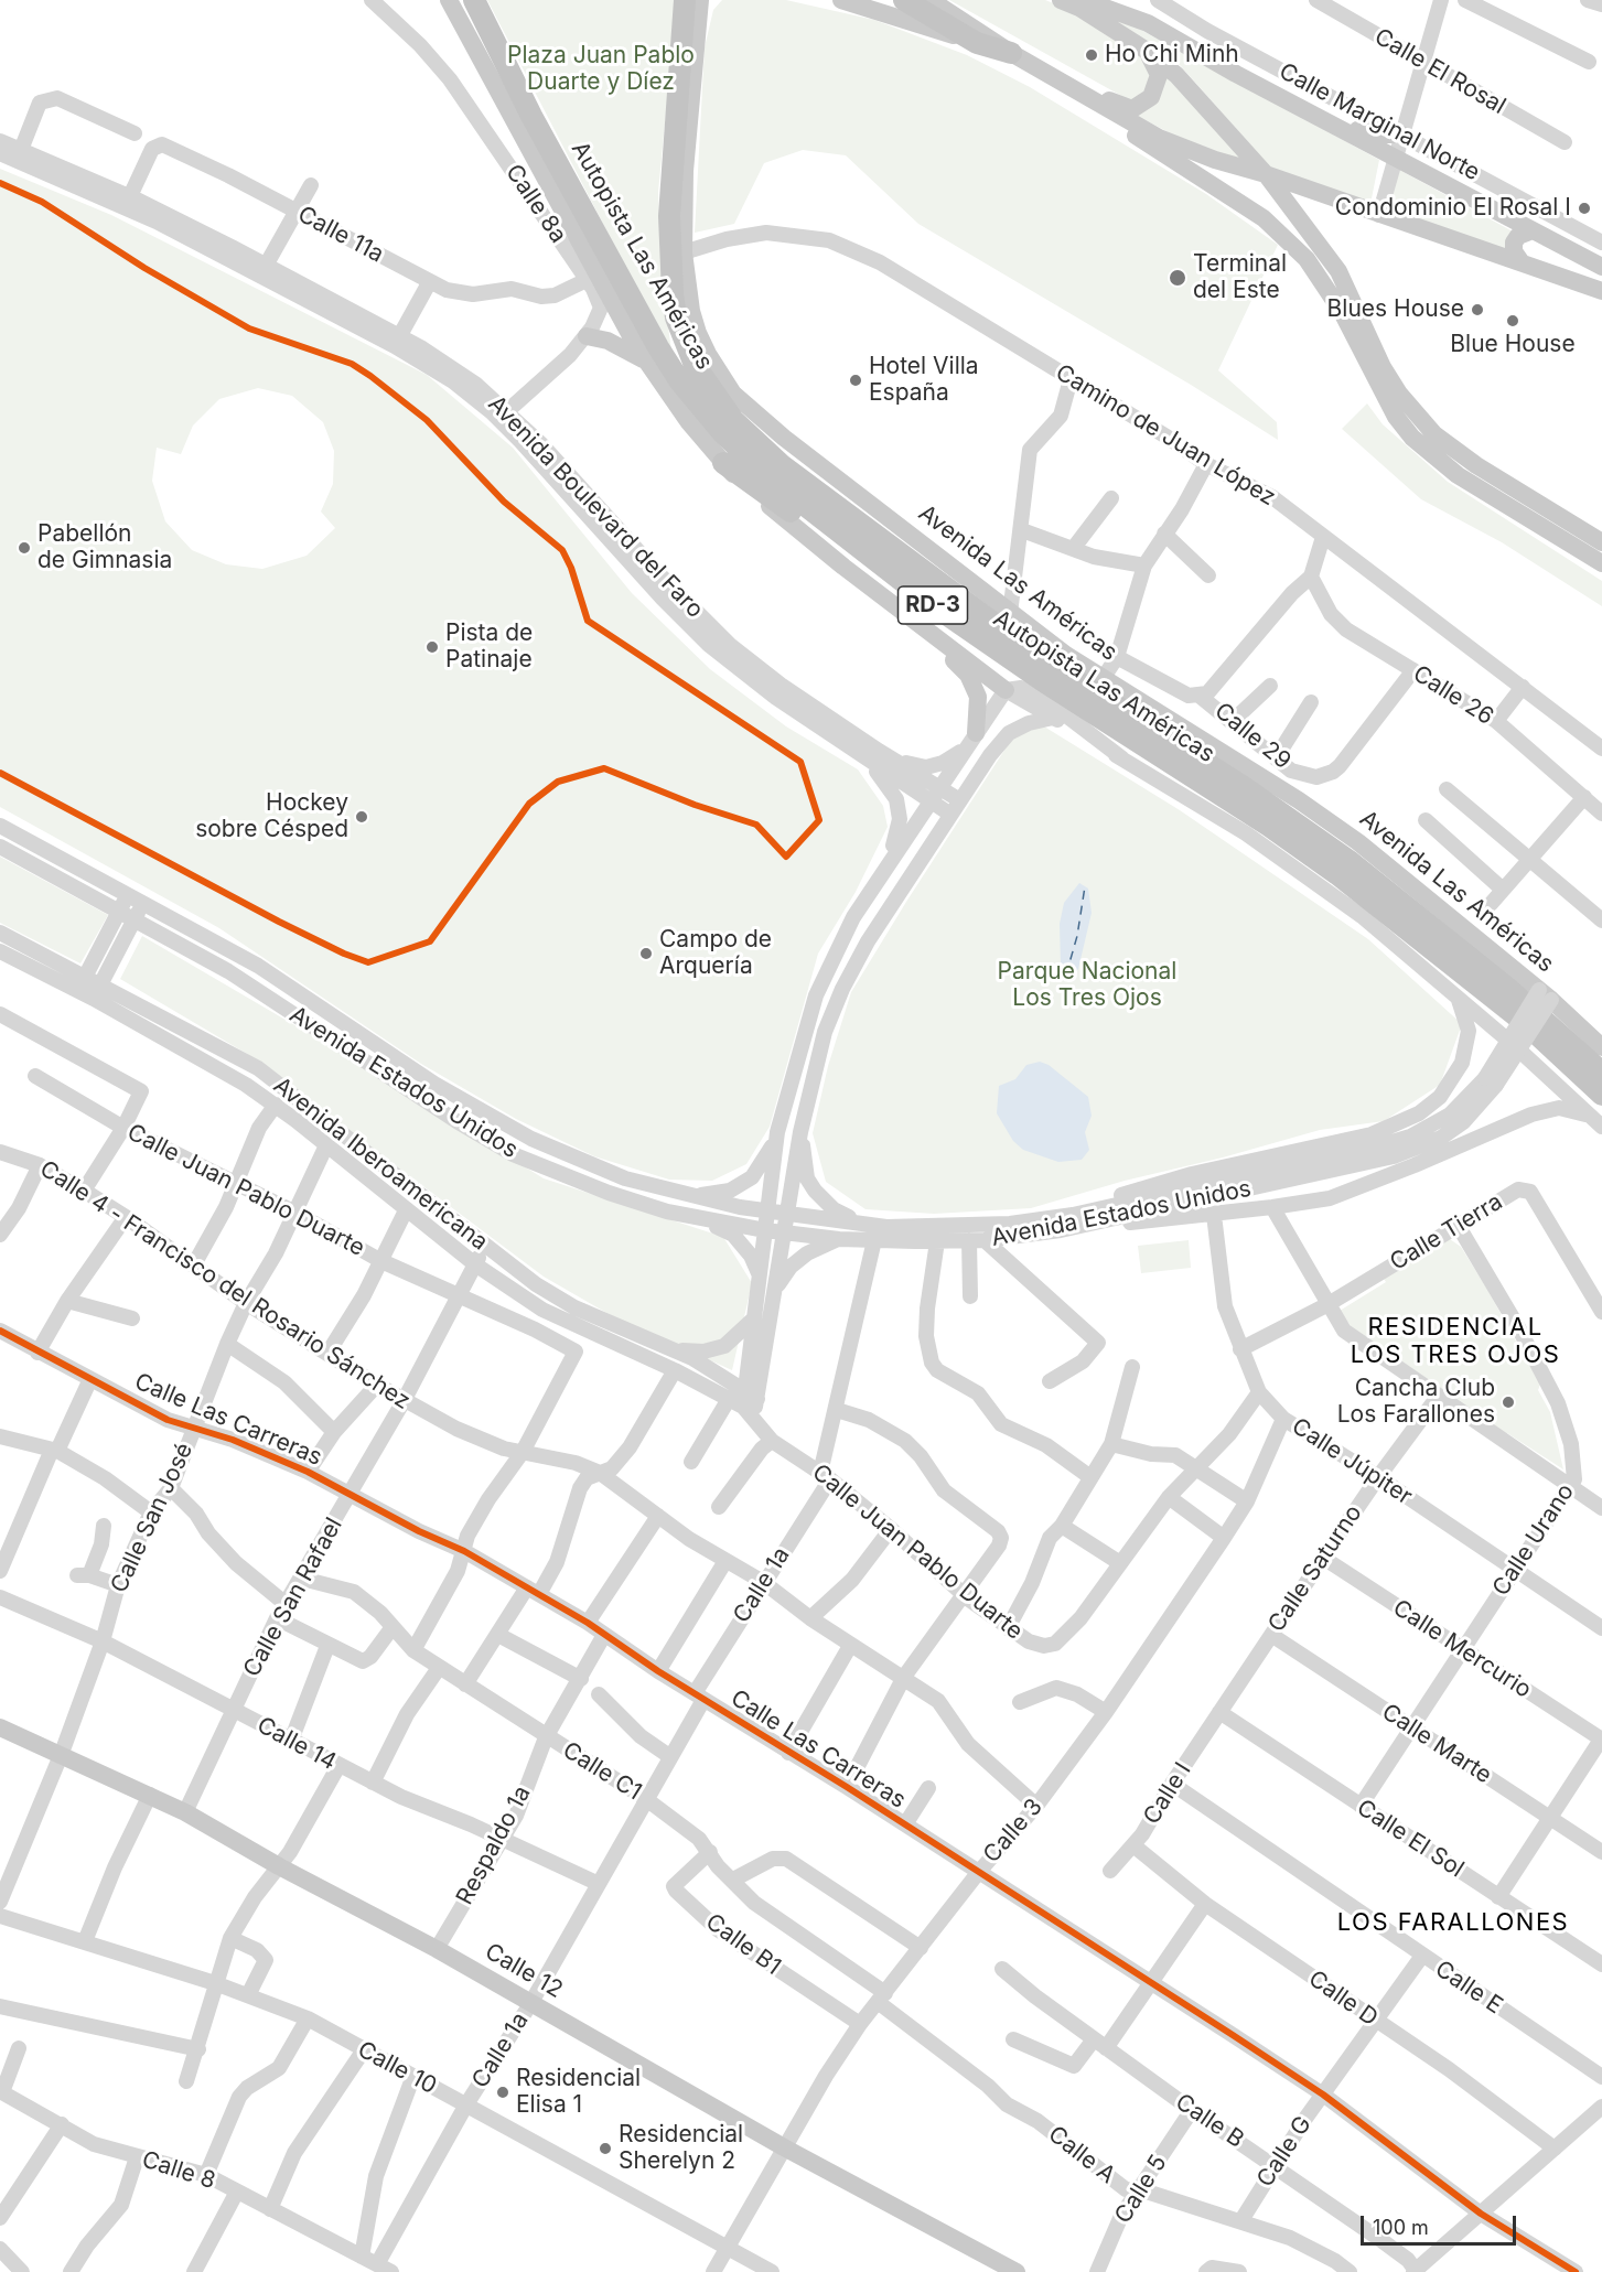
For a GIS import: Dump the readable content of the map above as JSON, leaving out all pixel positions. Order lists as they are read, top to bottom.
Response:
{
  "streets": {
    "highway": ["Autopista Las Américas", "RD-3"],
    "main road": ["Avenida Las Américas", "Calle 12"],
    "street": [
      "Calle El Rosal",
      "Calle Marginal Norte",
      "Calle 8a",
      "Calle 11a",
      "Camino de Juan López",
      "Avenida Boulevard del Faro",
      "Calle 26",
      "Calle 29",
      "Avenida Estados Unidos",
      "Avenida Iberoamericana",
      "Calle Juan Pablo Duarte",
      "Calle Tierra",
      "Calle 4 - Francisco del Rosario Sánchez",
      "Calle Las Carreras",
      "Calle Júpiter",
      "Calle San José",
      "Calle Urano",
      "Calle Saturno",
      "Calle 1a",
      "Calle San Rafael",
      "Calle Mercurio",
      "Calle 14",
      "Calle Marte",
      "Calle C1",
      "Calle I",
      "Calle 3",
      "Calle El Sol",
      "Respaldo 1a",
      "Calle B1",
      "Calle E",
      "Calle D",
      "Calle 10",
      "Calle B",
      "Calle G",
      "Calle A",
      "Calle 8",
      "Calle 5"
    ]
  },
  "crossings": [
    ["Calle 8a", "Calle 11a"],
    ["Calle 11a", "Avenida Boulevard del Faro"],
    ["Autopista Las Américas", "Avenida Las Américas"],
    ["Camino de Juan López", "Avenida Las Américas"],
    ["Avenida Las Américas", "Avenida Estados Unidos"],
    ["Calle 26", "Calle 29"],
    ["Avenida Estados Unidos", "Calle 1a"],
    ["Avenida Iberoamericana", "Calle Juan Pablo Duarte"],
    ["Avenida Iberoamericana", "Calle San José"],
    ["Avenida Iberoamericana", "Calle San Rafael"],
    ["Calle Juan Pablo Duarte", "Calle 4 - Francisco del Rosario Sánchez"],
    ["Calle Juan Pablo Duarte", "Calle Júpiter"],
    ["Calle Juan Pablo Duarte", "Calle San José"],
    ["Calle Juan Pablo Duarte", "Calle 1a"],
    ["Calle Juan Pablo Duarte", "Calle San Rafael"],
    ["Calle Tierra", "Calle Júpiter"],
    ["Calle Tierra", "Calle Urano"],
    ["Calle 4 - Francisco del Rosario Sánchez", "Calle San José"],
    ["Calle 4 - Francisco del Rosario Sánchez", "Calle 1a"],
    ["Calle 4 - Francisco del Rosario Sánchez", "Calle San Rafael"],
    ["Calle 4 - Francisco del Rosario Sánchez", "Calle 3"],
    ["Calle Las Carreras", "Calle San José"],
    ["Calle Las Carreras", "Calle 1a"],
    ["Calle Las Carreras", "Calle San Rafael"],
    ["Calle Las Carreras", "Calle 3"],
    ["Calle Las Carreras", "Respaldo 1a"],
    ["Calle Las Carreras", "Calle G"],
    ["Calle Júpiter", "Calle Urano"],
    ["Calle Júpiter", "Calle Saturno"],
    ["Calle Júpiter", "Calle 3"],
    ["Calle San José", "Calle 14"],
    ["Calle San José", "Calle 12"],
    ["Calle Urano", "Calle Mercurio"],
    ["Calle Urano", "Calle Marte"],
    ["Calle Urano", "Calle El Sol"],
    ["Calle Saturno", "Calle Mercurio"],
    ["Calle Saturno", "Calle Marte"],
    ["Calle Saturno", "Calle I"],
    ["Calle Saturno", "Calle El Sol"],
    ["Calle 1a", "Calle 14"],
    ["Calle 1a", "Calle C1"],
    ["Calle 1a", "Calle 12"],
    ["Calle 1a", "Calle 10"],
    ["Calle 1a", "Calle 8"],
    ["Calle San Rafael", "Calle 14"],
    ["Calle San Rafael", "Calle C1"],
    ["Calle San Rafael", "Calle 12"],
    ["Calle 14", "Respaldo 1a"],
    ["Calle C1", "Calle 3"],
    ["Calle C1", "Respaldo 1a"],
    ["Calle C1", "Calle B1"],
    ["Calle C1", "Calle A"],
    ["Calle I", "Calle El Sol"],
    ["Calle I", "Calle E"],
    ["Calle I", "Calle D"],
    ["Calle 3", "Calle B1"],
    ["Calle 3", "Calle 12"],
    ["Calle 3", "Calle 10"],
    ["Calle 3", "Calle A"],
    ["Respaldo 1a", "Calle 12"],
    ["Calle E", "Calle G"],
    ["Calle D", "Calle G"],
    ["Calle B", "Calle G"],
    ["Calle B", "Calle 5"],
    ["Calle G", "Calle A"],
    ["Calle A", "Calle 5"]
  ],
  "districts": ["RESIDENCIAL LOS TRES OJOS", "LOS FARALLONES"],
  "parks": ["Plaza Juan Pablo Duarte y Díez", "Parque Nacional Los Tres Ojos"],
  "places": [
    "Ho Chi Minh",
    "Condominio El Rosal I",
    "Terminal del Este",
    "Blues House",
    "Blue House",
    "Hotel Villa España",
    "Pabellón de Gimnasia",
    "Pista de Patinaje",
    "Hockey sobre Césped",
    "Campo de Arquería",
    "Cancha Club Los Farallones",
    "Residencial Elisa 1",
    "Residencial Sherelyn 2"
  ],
  "scale_bar": "100 m"
}
